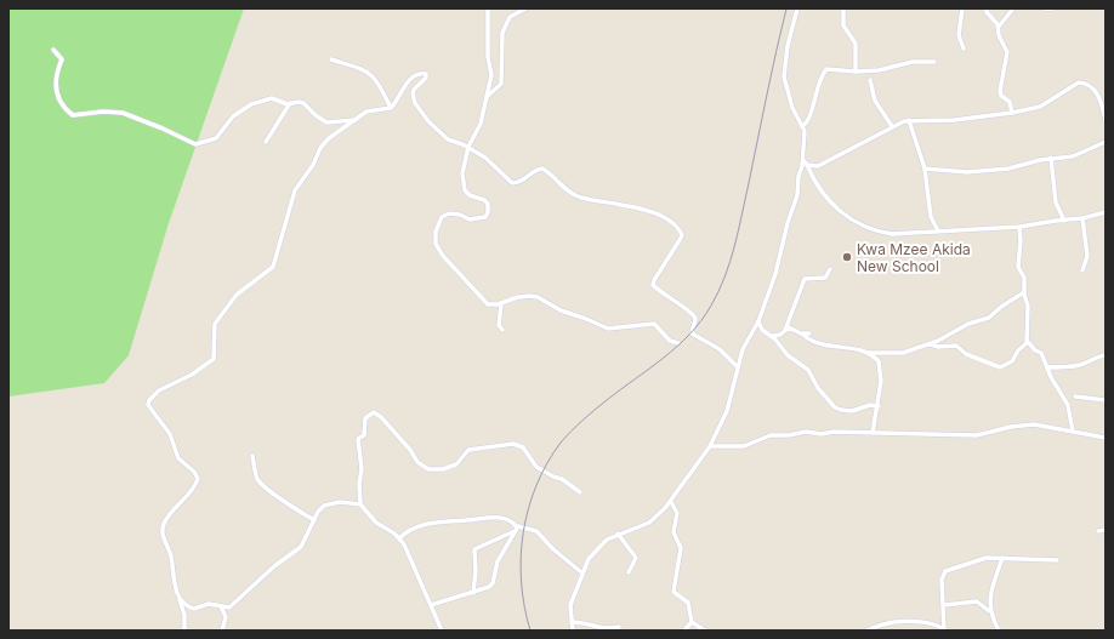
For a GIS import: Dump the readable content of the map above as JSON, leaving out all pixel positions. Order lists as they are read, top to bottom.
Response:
{
  "places": ["Kwa Mzee Akida New School"]
}
